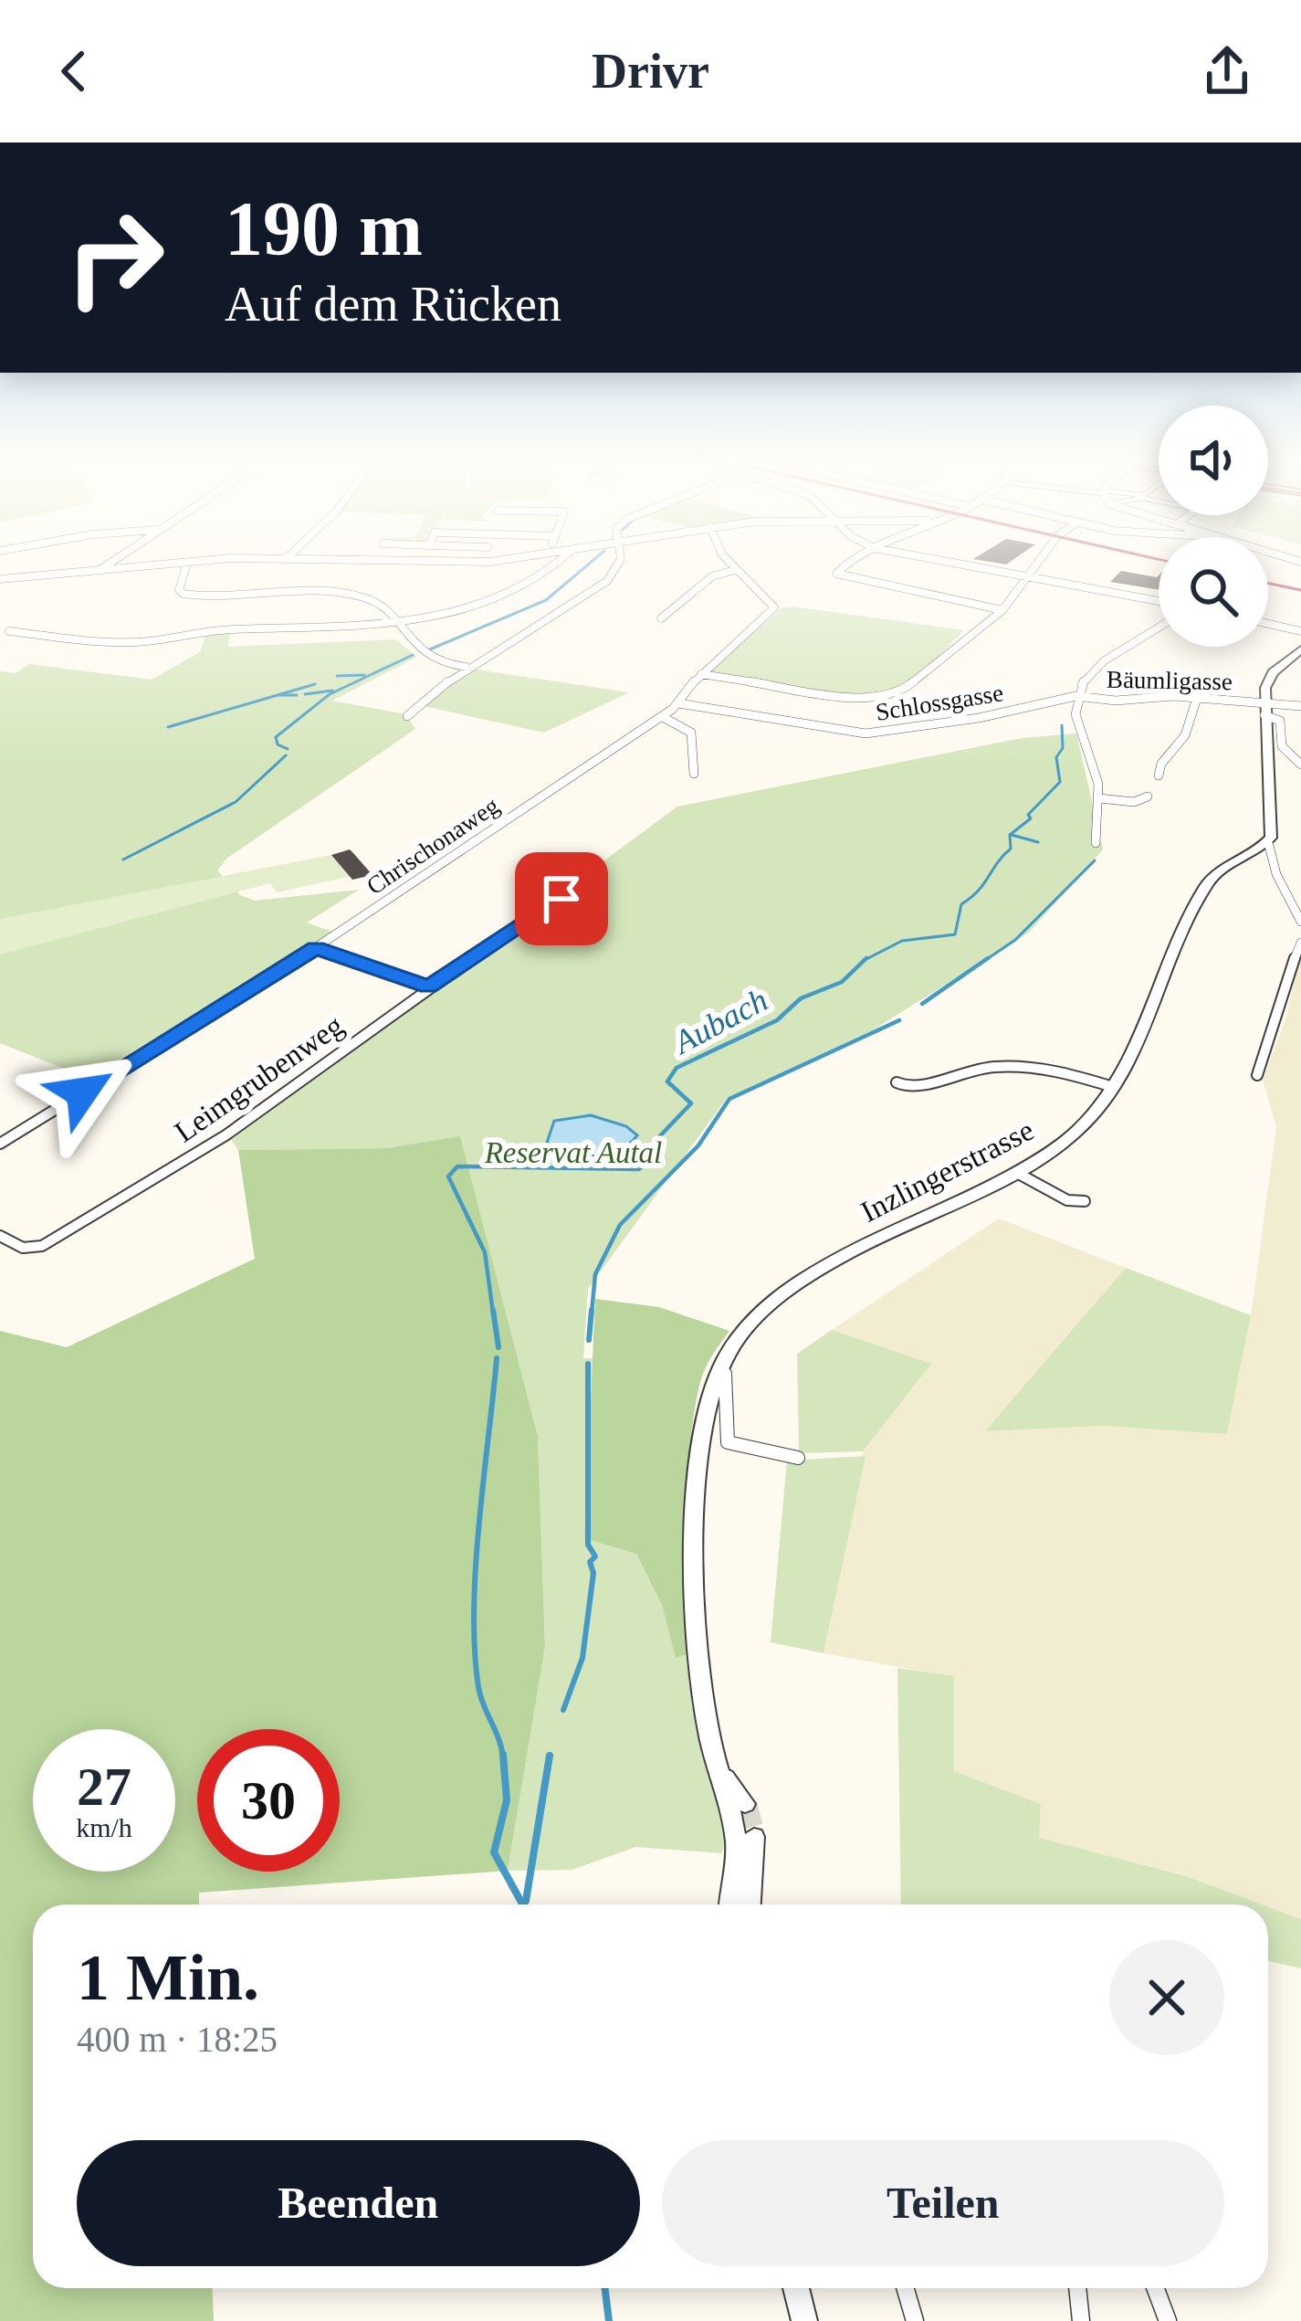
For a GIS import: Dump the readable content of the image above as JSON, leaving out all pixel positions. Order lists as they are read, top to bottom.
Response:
{
  "streets": {
    "street": [
      "Bäumligasse",
      "Schlossgasse",
      "Chrischonaweg",
      "Leimgrubenweg",
      "Inzlingerstrasse"
    ]
  },
  "crossings": [
    ["Bäumligasse", "Schlossgasse"],
    ["Schlossgasse", "Chrischonaweg"]
  ],
  "water": ["Aubach"],
  "parks": ["Reservat Autal"],
  "page": {
    "header": "Drivr",
    "turn": ["190 m", "Auf dem Rücken"],
    "speed": "27 km/h",
    "limit": "30",
    "heading": ["1 Min.", "400 m · 18:25"],
    "buttons": ["Beenden", "Teilen"]
  }
}
